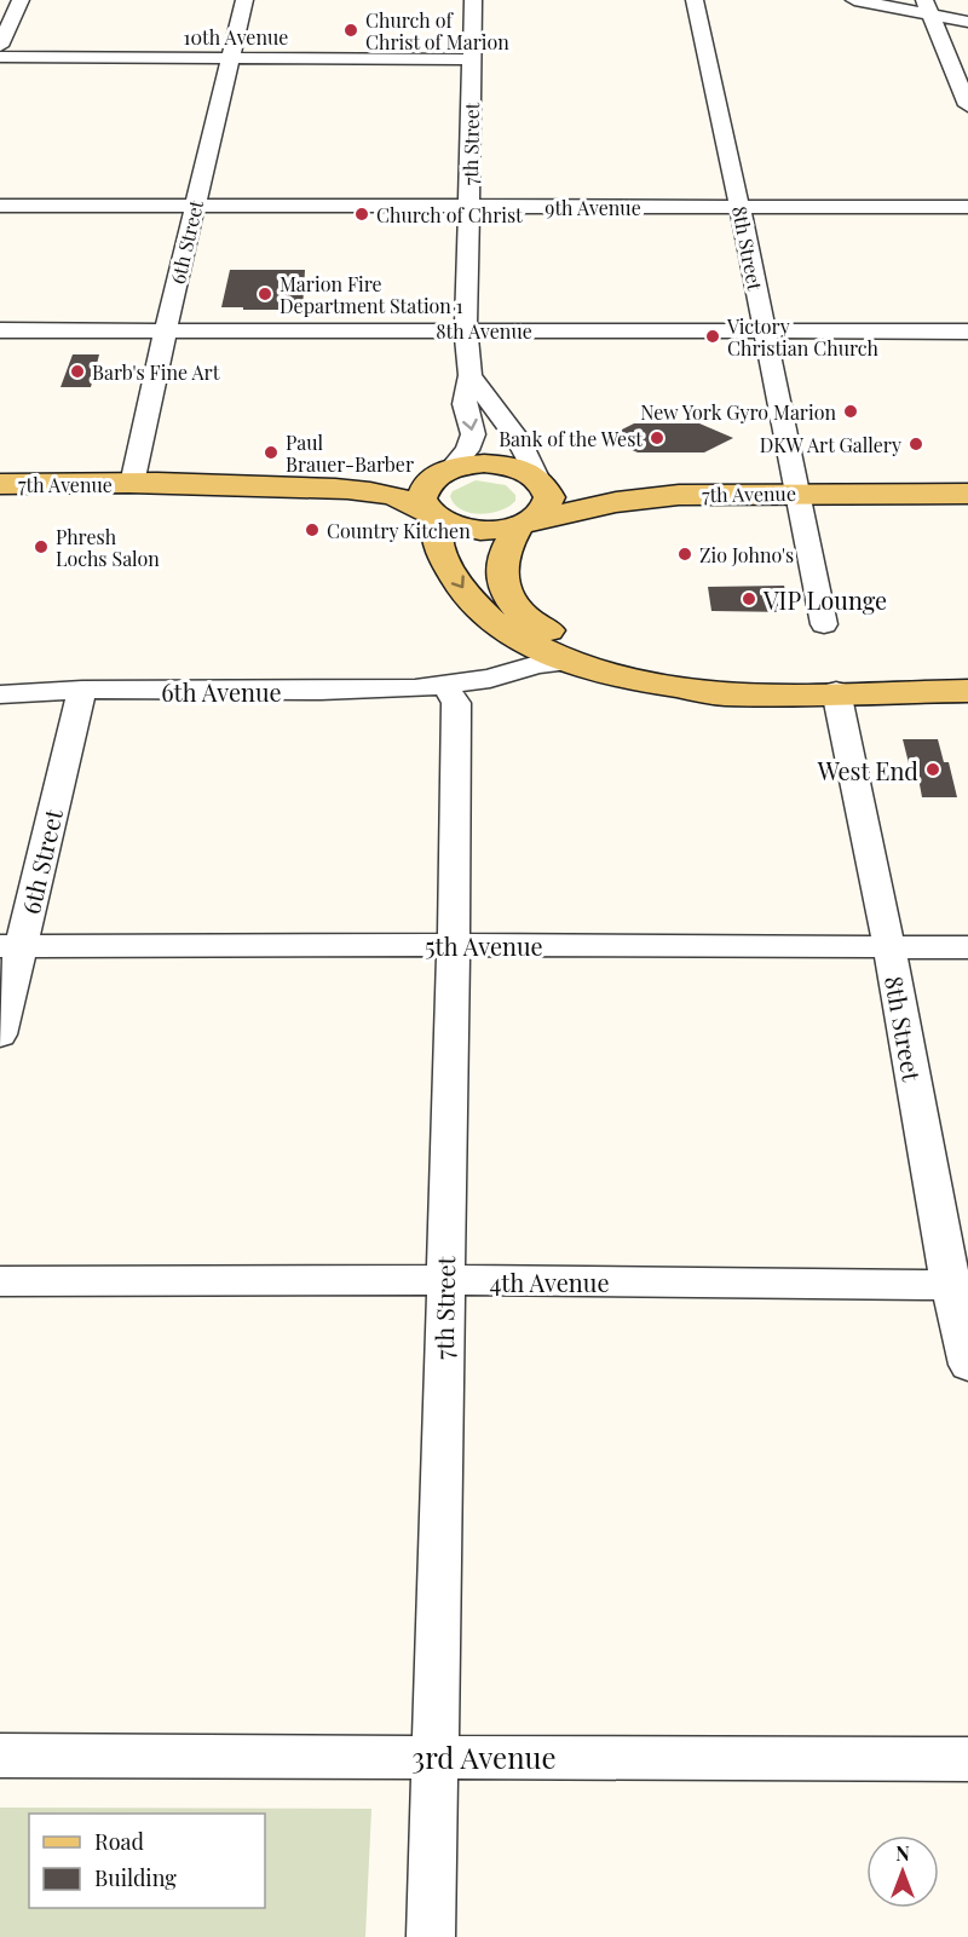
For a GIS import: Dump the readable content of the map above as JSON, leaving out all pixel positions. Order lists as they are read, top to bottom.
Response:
{
  "streets": {
    "main road": ["7th Avenue", "6th Avenue"],
    "street": [
      "10th Avenue",
      "7th Street",
      "9th Avenue",
      "6th Street",
      "8th Street",
      "8th Avenue",
      "5th Avenue",
      "4th Avenue",
      "3rd Avenue"
    ]
  },
  "crossings": [
    ["10th Avenue", "7th Street"],
    ["10th Avenue", "6th Street"],
    ["7th Street", "9th Avenue"],
    ["7th Street", "8th Avenue"],
    ["7th Street", "7th Avenue"],
    ["7th Street", "6th Avenue"],
    ["7th Street", "5th Avenue"],
    ["7th Street", "4th Avenue"],
    ["7th Street", "3rd Avenue"],
    ["9th Avenue", "6th Street"],
    ["9th Avenue", "8th Street"],
    ["6th Street", "8th Avenue"],
    ["6th Street", "7th Avenue"],
    ["6th Street", "6th Avenue"],
    ["6th Street", "5th Avenue"],
    ["8th Street", "8th Avenue"],
    ["8th Street", "7th Avenue"],
    ["8th Street", "6th Avenue"],
    ["8th Street", "5th Avenue"],
    ["8th Street", "4th Avenue"]
  ],
  "places": [
    "Church of Christ of Marion",
    "Church of Christ",
    "Marion Fire Department Station 1",
    "Victory Christian Church",
    "Barb's Fine Art",
    "New York Gyro Marion",
    "Bank of the West",
    "DKW Art Gallery",
    "Paul Brauer-Barber",
    "Country Kitchen",
    "Phresh Lochs Salon",
    "Zio Johno's",
    "VIP Lounge",
    "West End"
  ],
  "legend": ["Road", "Building"],
  "north": "top"
}
